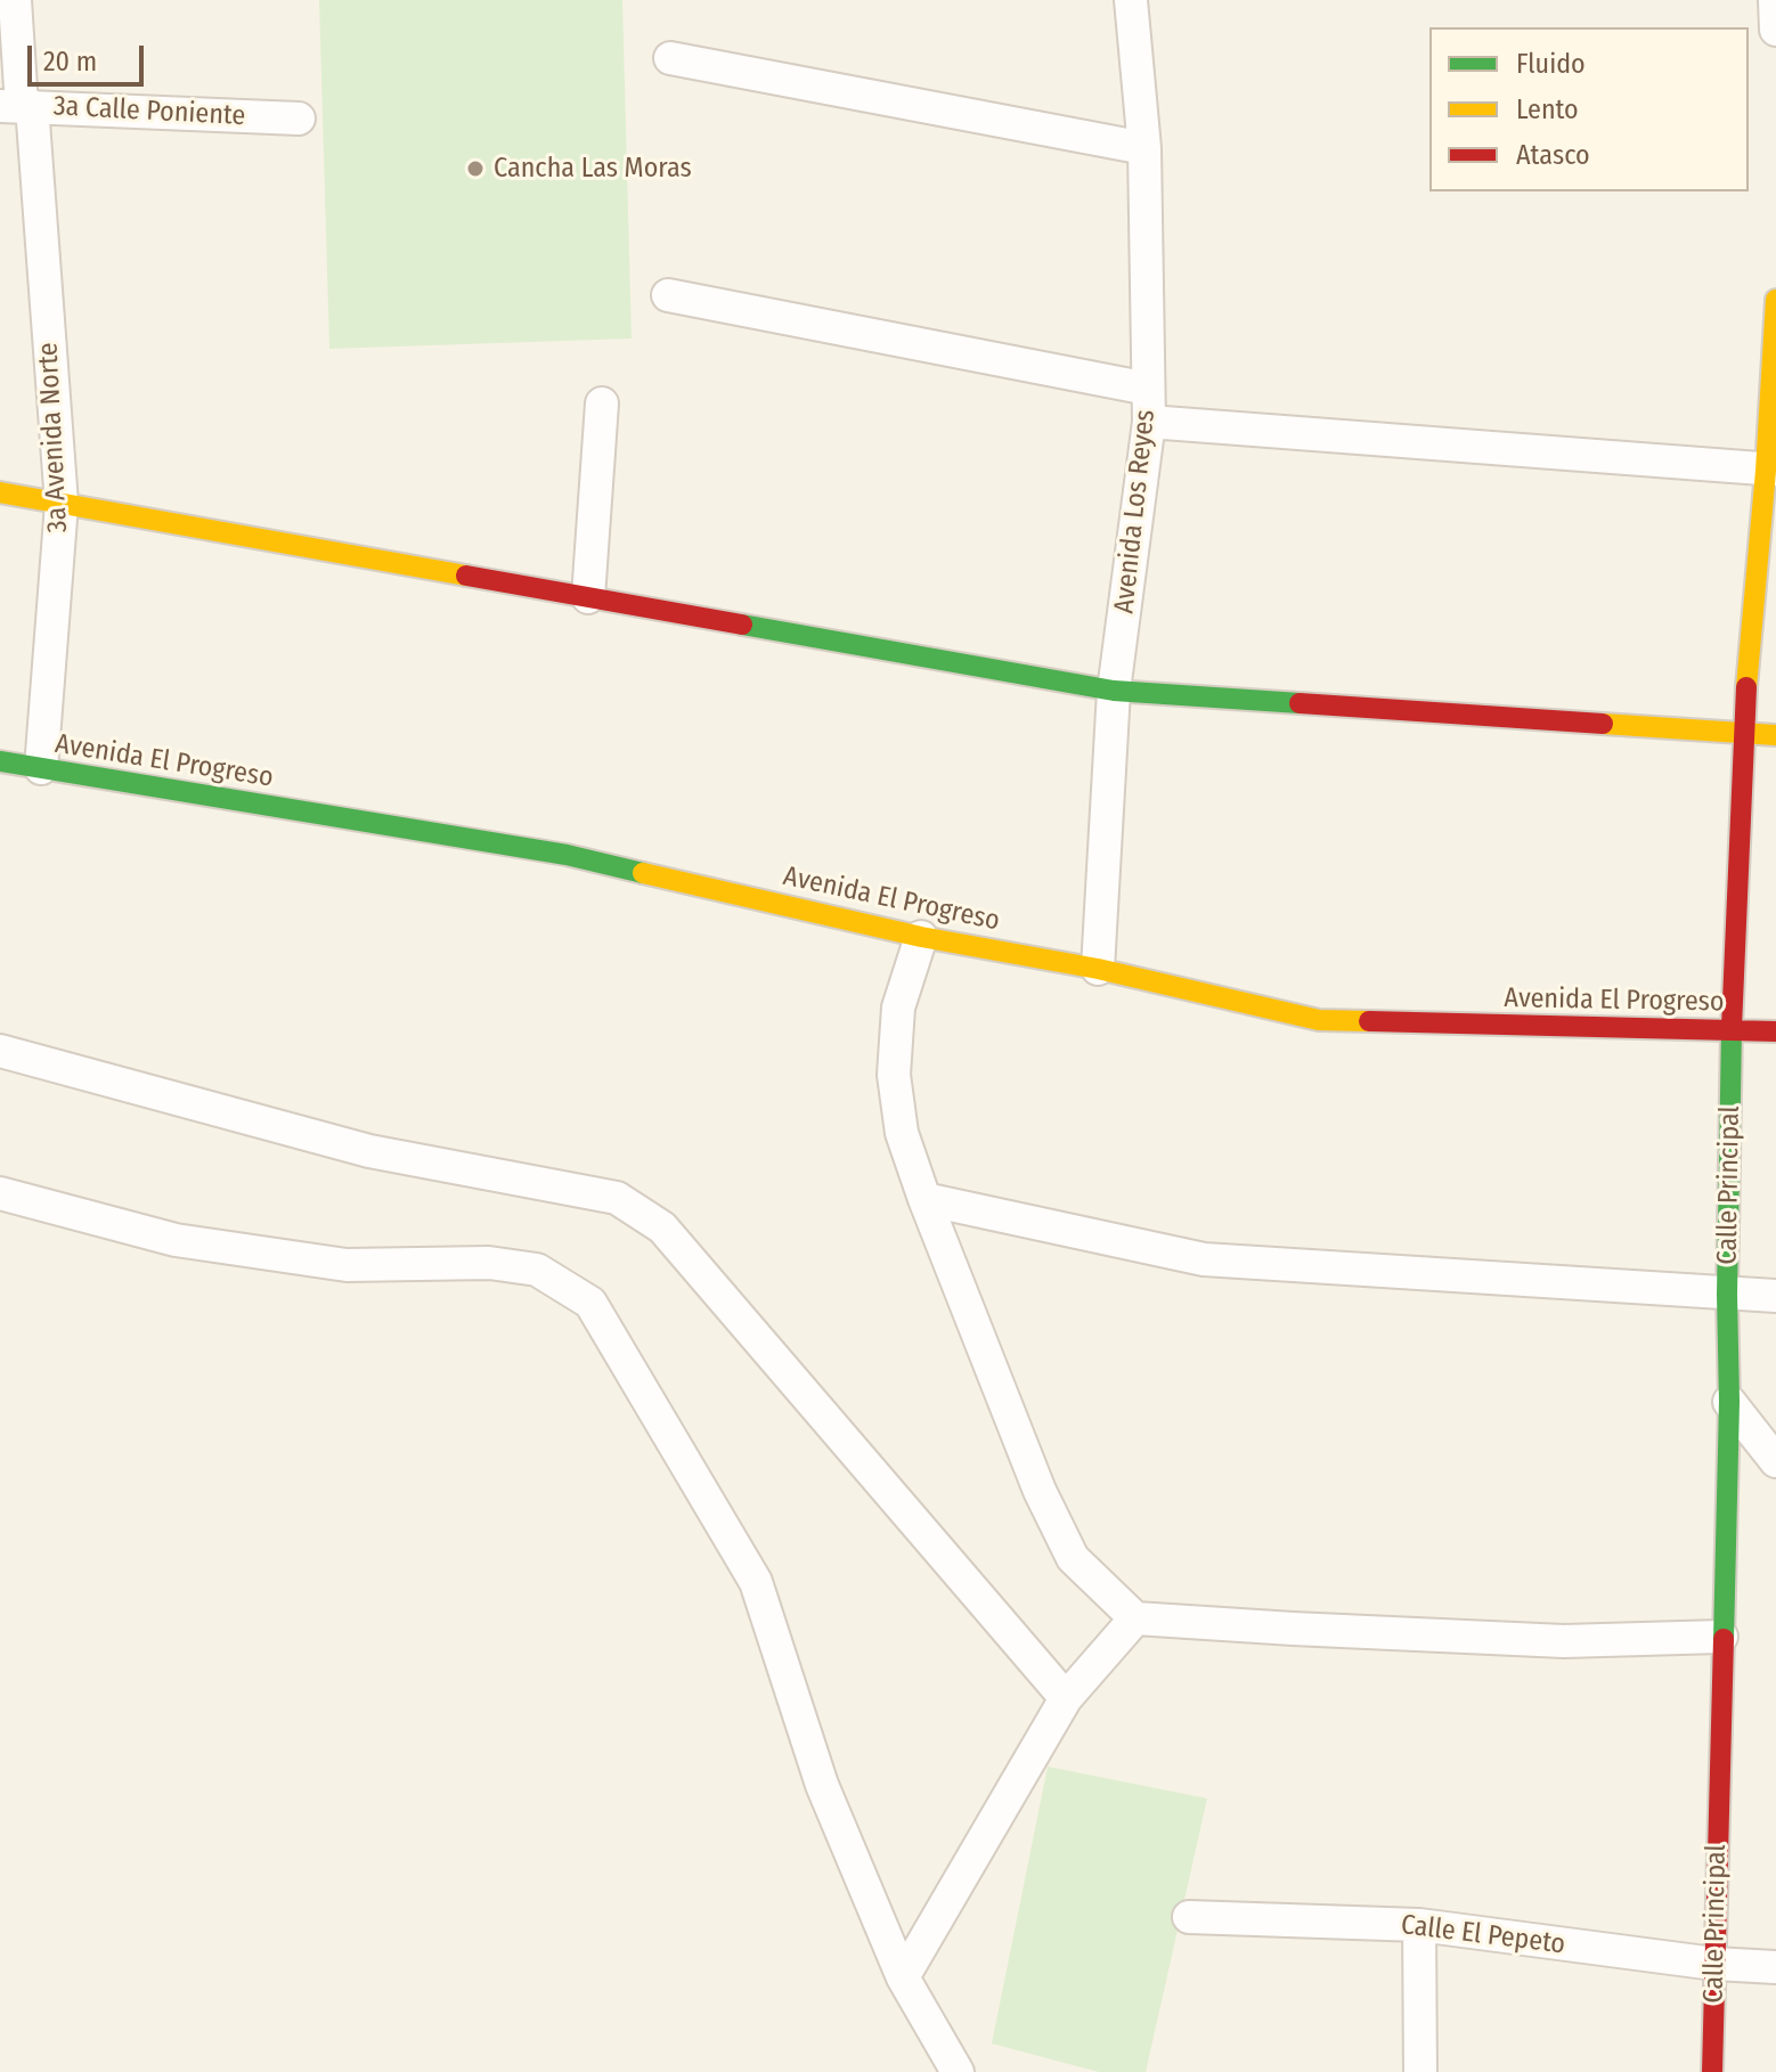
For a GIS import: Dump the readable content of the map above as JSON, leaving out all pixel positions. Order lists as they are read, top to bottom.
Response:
{
  "streets": {
    "street": [
      "3a Calle Poniente",
      "3a Avenida Norte",
      "Avenida Los Reyes",
      "Avenida El Progreso",
      "Calle Principal",
      "Calle El Pepeto"
    ]
  },
  "crossings": [
    ["3a Calle Poniente", "3a Avenida Norte"],
    ["3a Avenida Norte", "Avenida El Progreso"],
    ["Avenida Los Reyes", "Avenida El Progreso"],
    ["Avenida El Progreso", "Calle Principal"],
    ["Calle Principal", "Calle El Pepeto"]
  ],
  "places": ["Cancha Las Moras"],
  "legend": ["Fluido", "Lento", "Atasco"],
  "scale_bar": "20 m"
}
